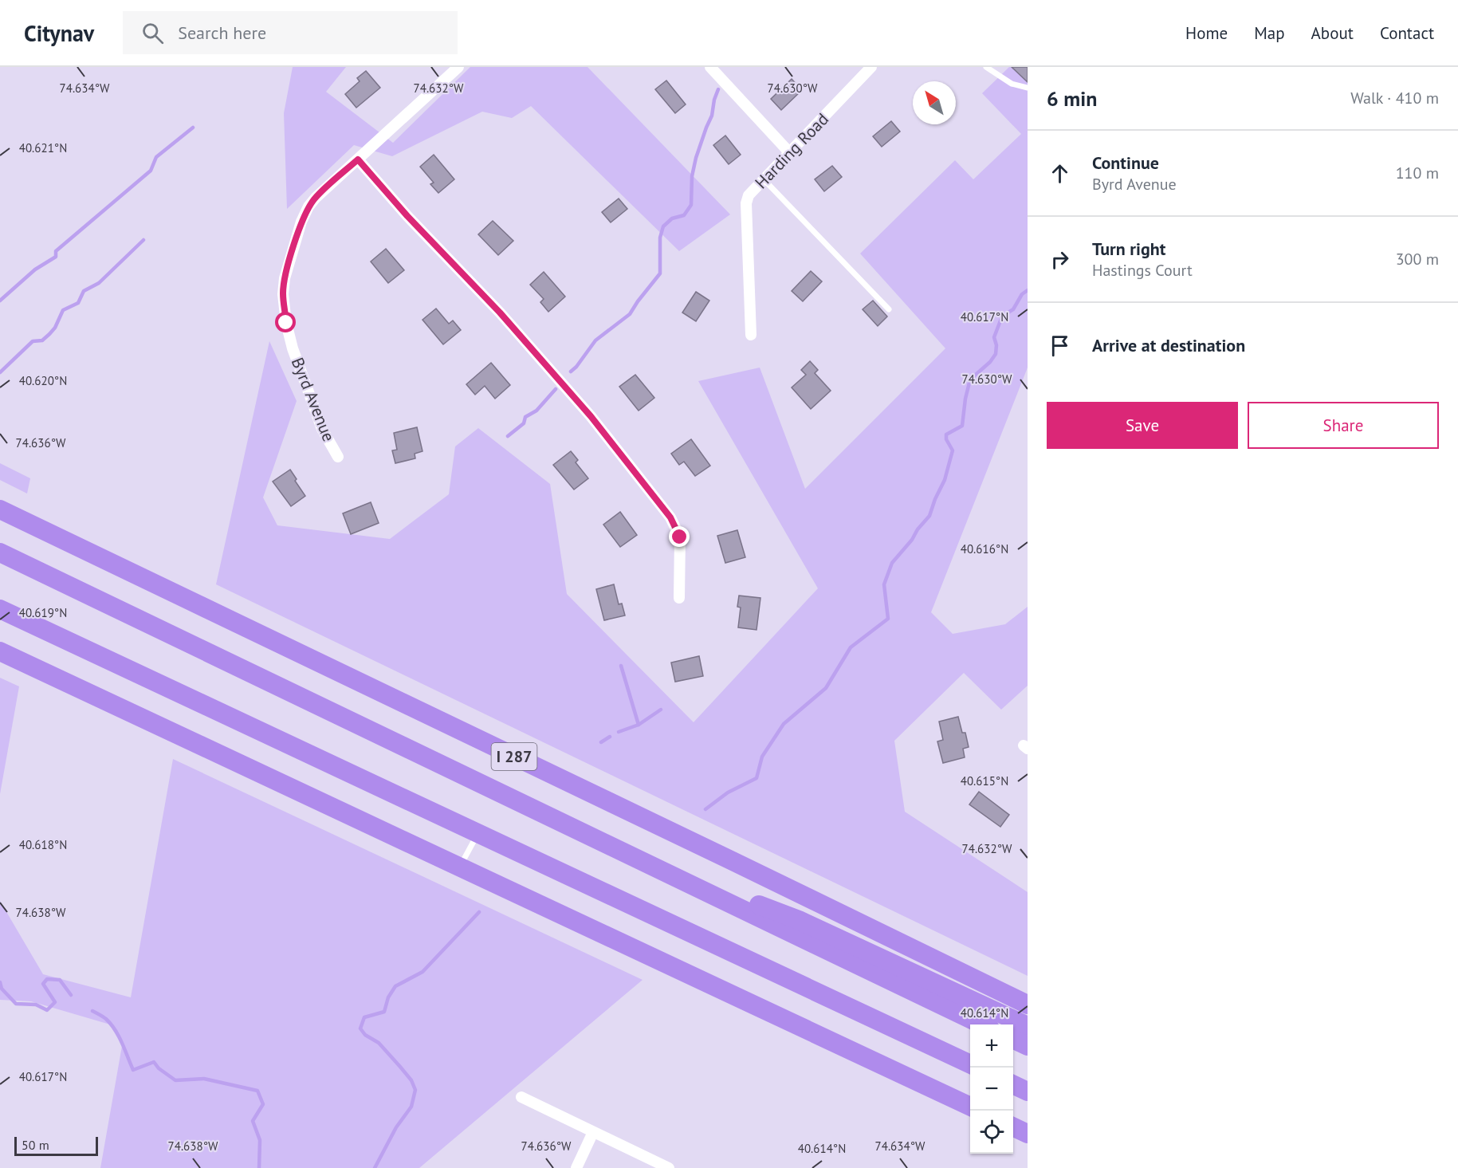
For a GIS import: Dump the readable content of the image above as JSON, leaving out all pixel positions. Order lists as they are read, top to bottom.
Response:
{
  "streets": {
    "highway": ["I 287"],
    "street": ["Harding Road", "Byrd Avenue"]
  },
  "scale_bar": "50 m",
  "north": "top left",
  "page": {
    "header": "Citynav",
    "search": "Search here",
    "nav": [
      "Home",
      "Map",
      "About",
      "Contact"
    ],
    "heading": ["6 min", "Walk · 410 m"],
    "list": [
      ["Continue", "Byrd Avenue", "110 m"],
      ["Turn right", "Hastings Court", "300 m"],
      "Arrive at destination"
    ],
    "buttons": ["Save", "Share"],
    "map_buttons": ["+", "−"],
    "scale": "50 m"
  },
  "coordinates": [
    "74.634°W",
    "74.632°W",
    "74.630°W",
    "40.621°N",
    "40.617°N",
    "40.620°N",
    "74.636°W",
    "40.616°N",
    "40.619°N",
    "40.615°N",
    "40.618°N",
    "74.638°W",
    "40.614°N"
  ]
}
